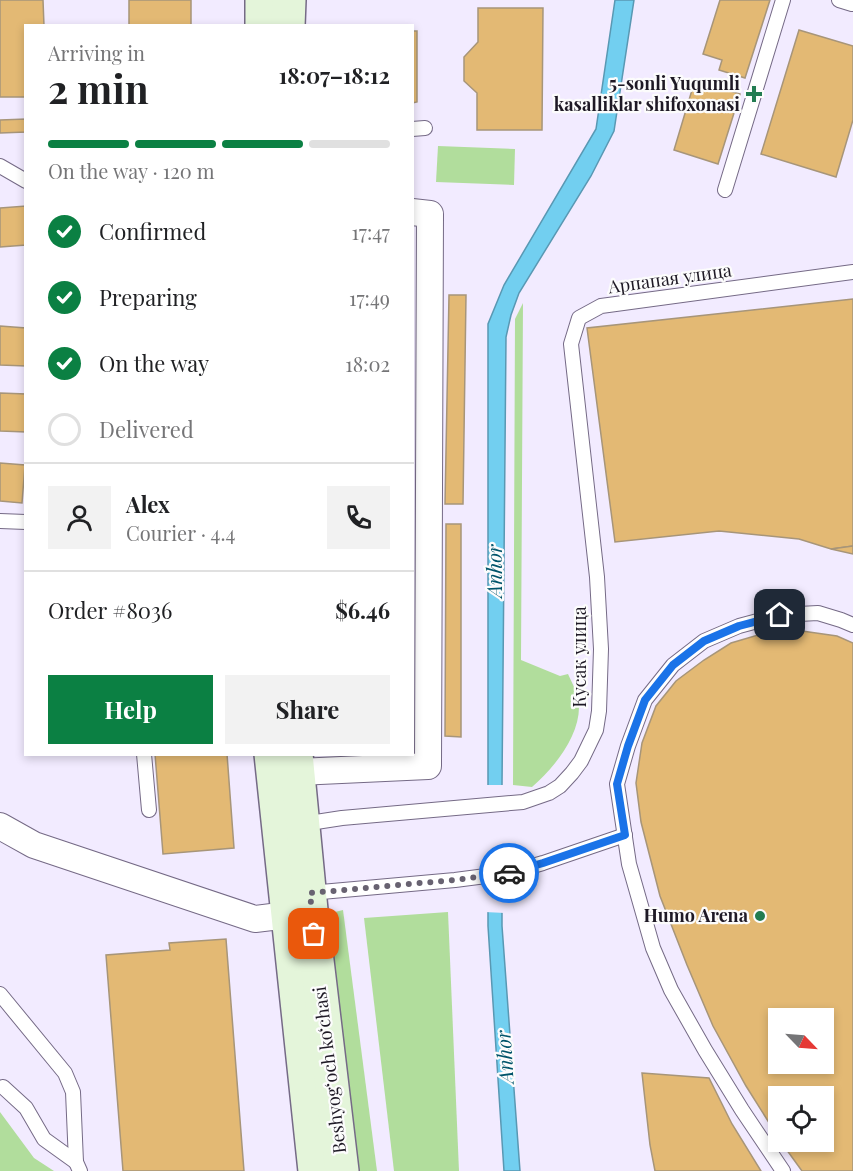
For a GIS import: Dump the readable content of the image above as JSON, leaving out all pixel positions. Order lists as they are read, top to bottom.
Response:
{
  "streets": {
    "main road": ["Beshyogʻoch koʻchasi"],
    "lane": ["Арпапая улица", "Кусак улица"]
  },
  "crossings": [
    ["Арпапая улица", "Кусак улица"],
    ["Кусак улица", "Beshyogʻoch koʻchasi"]
  ],
  "water": ["Anhor"],
  "places": {
    "health": ["5-sonli Yuqumli kasalliklar shifoxonasi"],
    "other": ["Humo Arena"]
  },
  "north": "bottom right",
  "page": {
    "heading": ["2 min", "Arriving in", "18:07–18:12"],
    "panel": [
      "Alex",
      "Courier · 4.4",
      "Order #8036",
      "$6.46"
    ],
    "bar": "On the way · 120 m",
    "list": [
      ["Confirmed", "17:47"],
      ["Preparing", "17:49"],
      ["On the way", "18:02"],
      "Delivered"
    ],
    "buttons": ["Help", "Share"]
  }
}
